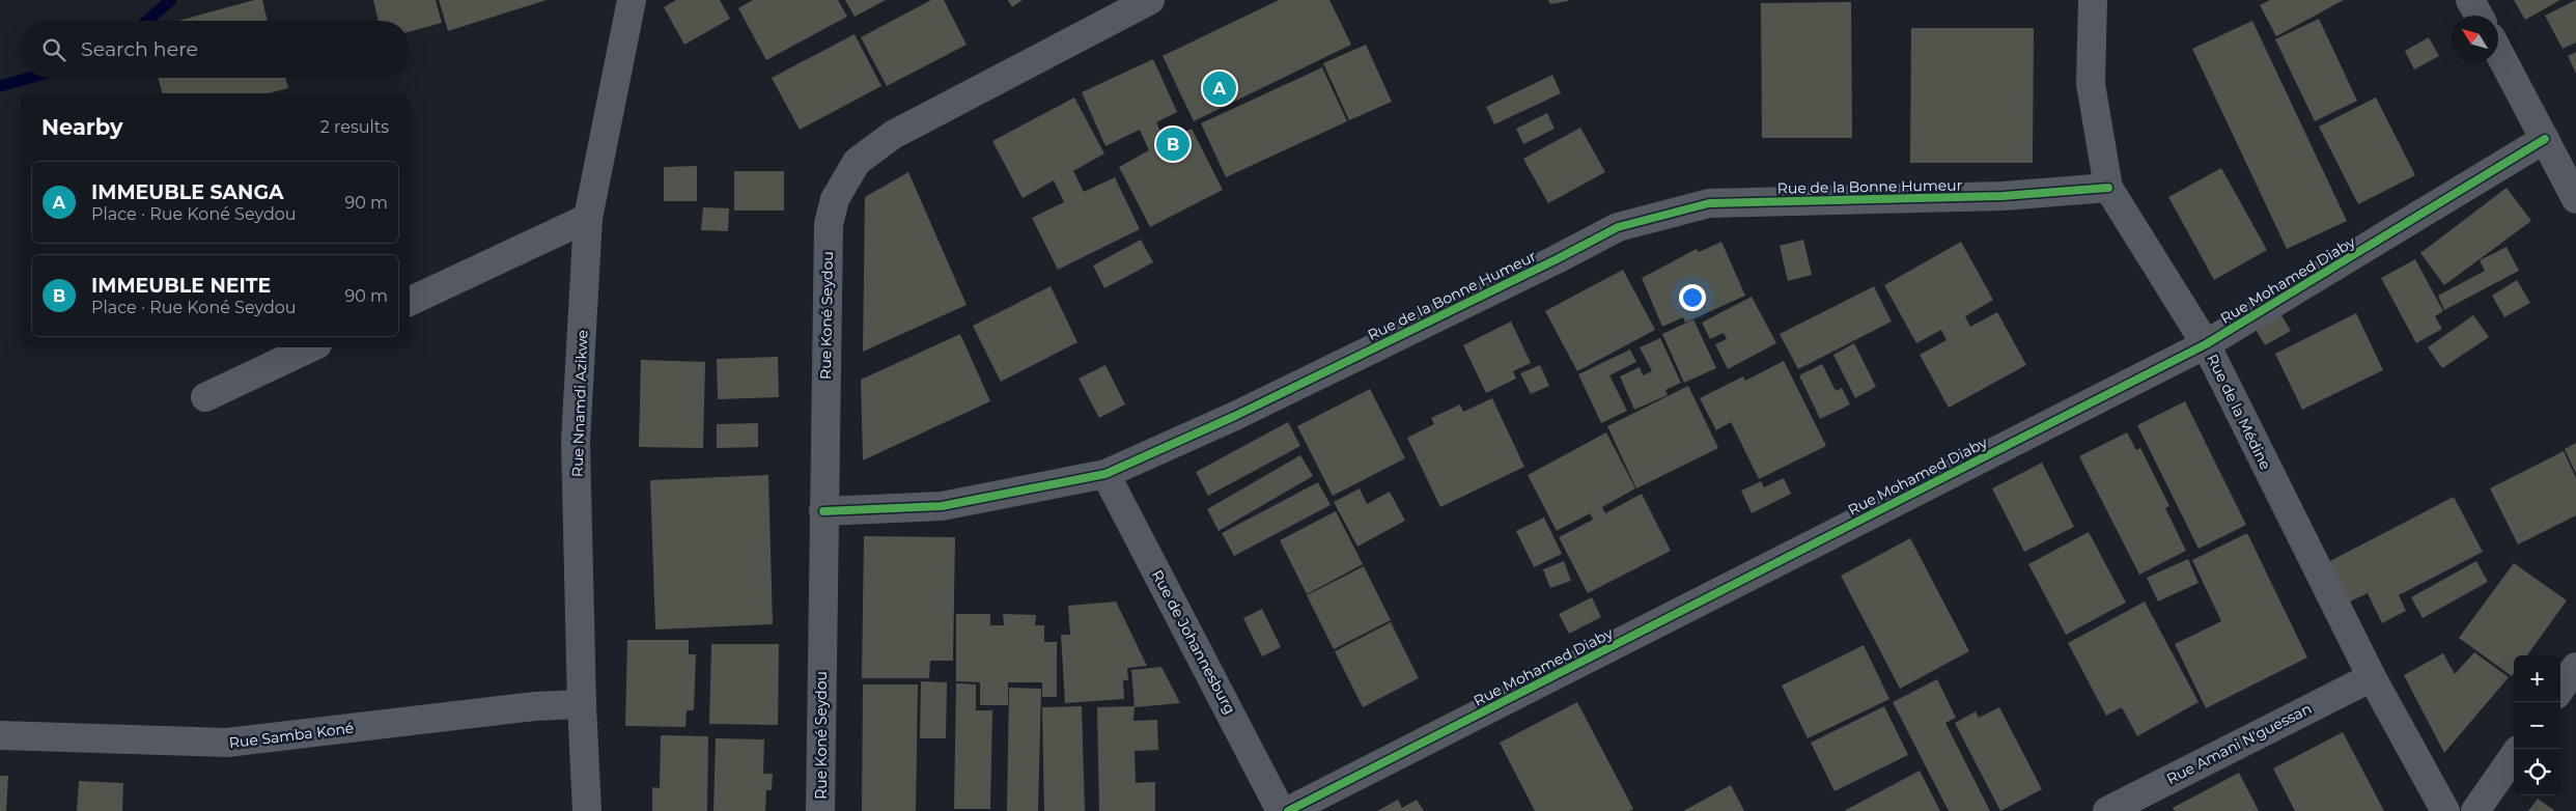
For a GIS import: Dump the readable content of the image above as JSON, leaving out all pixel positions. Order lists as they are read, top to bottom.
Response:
{
  "streets": {
    "street": [
      "Rue de la Bonne Humeur",
      "Rue Mohamed Diaby",
      "Rue Koné Seydou",
      "Rue Nnamdi Azikwe",
      "Rue de la Médine",
      "Rue de Johannesburg",
      "Rue Samba Koné",
      "Rue Amani N'guessan"
    ]
  },
  "crossings": [
    ["Rue de la Bonne Humeur", "Rue Koné Seydou"],
    ["Rue de la Bonne Humeur", "Rue de la Médine"],
    ["Rue de la Bonne Humeur", "Rue de Johannesburg"],
    ["Rue Mohamed Diaby", "Rue de la Médine"],
    ["Rue Nnamdi Azikwe", "Rue Samba Koné"],
    ["Rue de la Médine", "Rue Amani N'guessan"]
  ],
  "north": "top left",
  "page": {
    "search": "Search here",
    "pins": ["A", "B"],
    "heading": ["Nearby", "2 results"],
    "list": [
      {
        "mark": "A",
        "name": "IMMEUBLE SANGA",
        "note": "Place · Rue Koné Seydou",
        "value": "90 m"
      },
      {
        "mark": "B",
        "name": "IMMEUBLE NEITE",
        "note": "Place · Rue Koné Seydou",
        "value": "90 m"
      }
    ],
    "map_buttons": ["+", "−"]
  }
}
